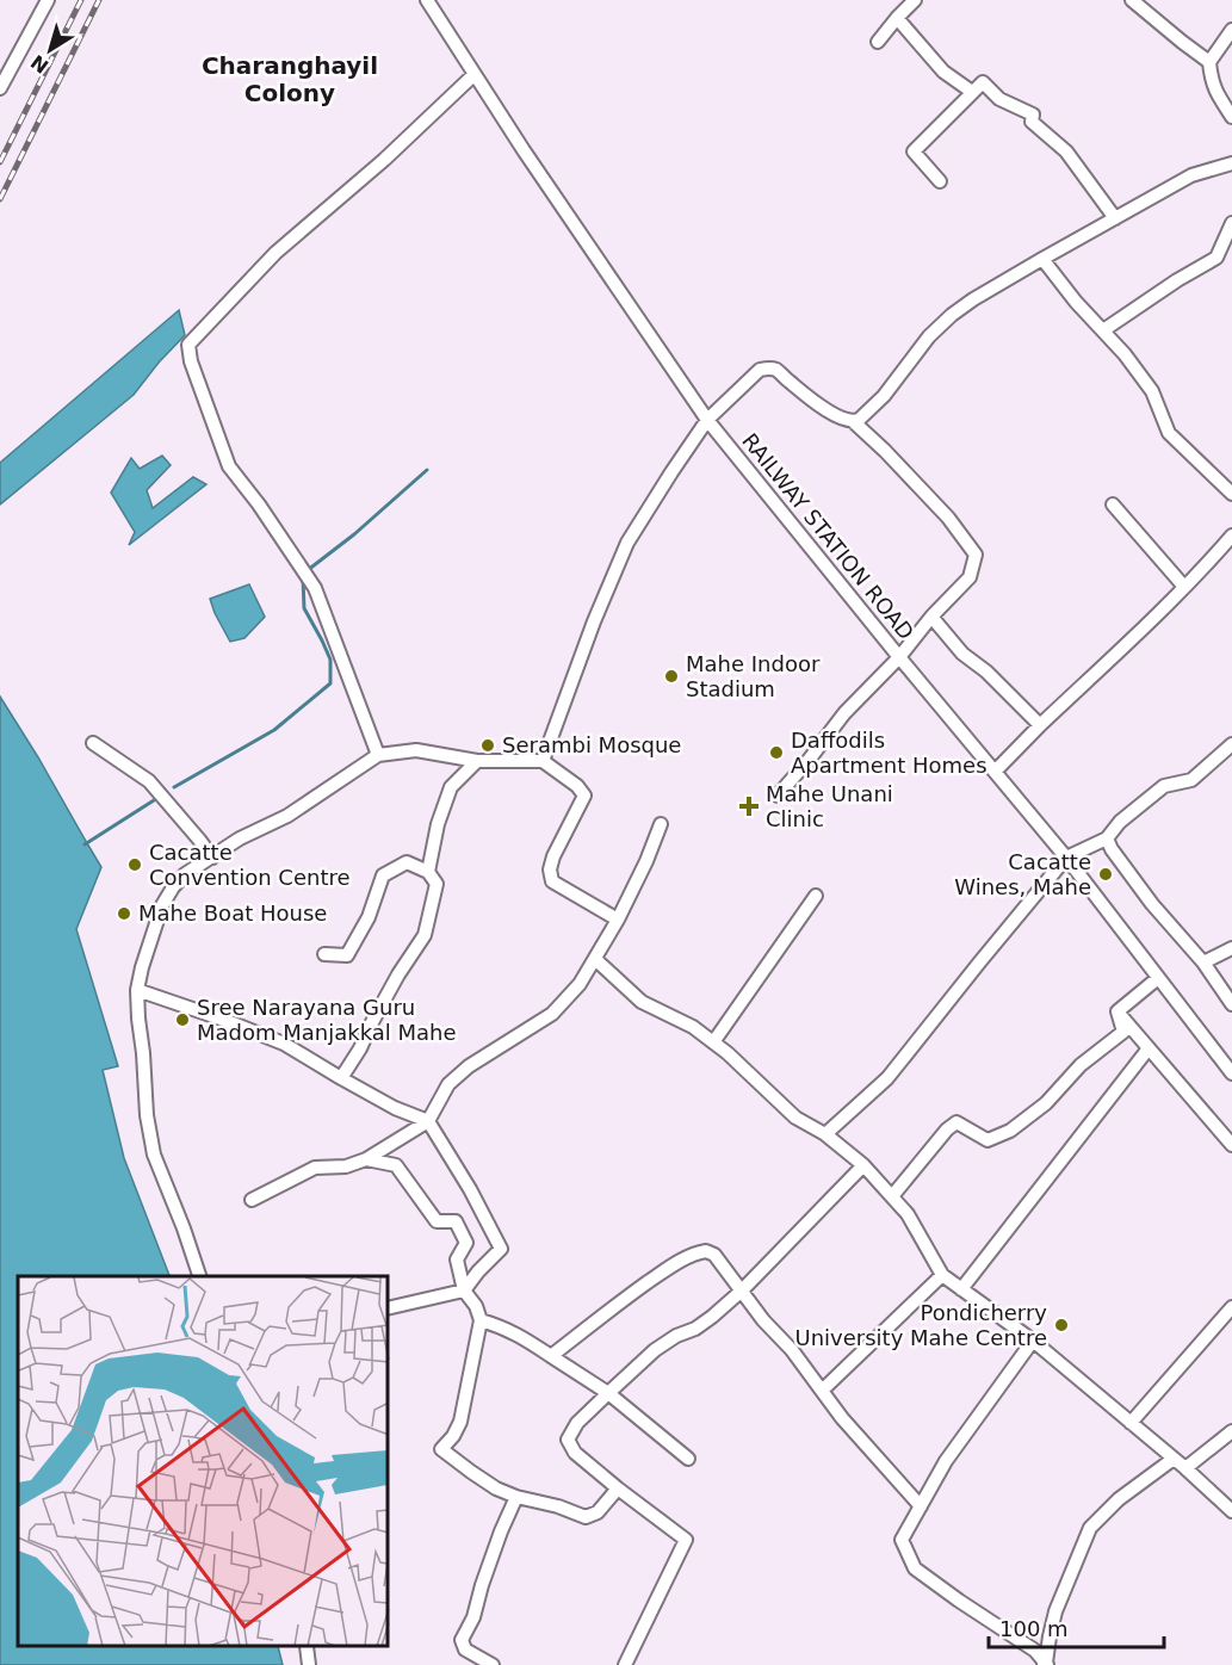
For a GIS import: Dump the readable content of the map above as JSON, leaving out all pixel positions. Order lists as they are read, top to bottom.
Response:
{
  "streets": {
    "street": ["RAILWAY STATION ROAD"]
  },
  "districts": ["Charanghayil Colony"],
  "places": {
    "other": [
      "Mahe Indoor Stadium",
      "Serambi Mosque",
      "Daffodils Apartment Homes",
      "Cacatte Convention Centre",
      "Cacatte Wines, Mahe",
      "Mahe Boat House",
      "Sree Narayana Guru Madom Manjakkal Mahe",
      "Pondicherry University Mahe Centre"
    ],
    "health": ["Mahe Unani Clinic"]
  },
  "scale_bar": "100 m",
  "north": "bottom left"
}
